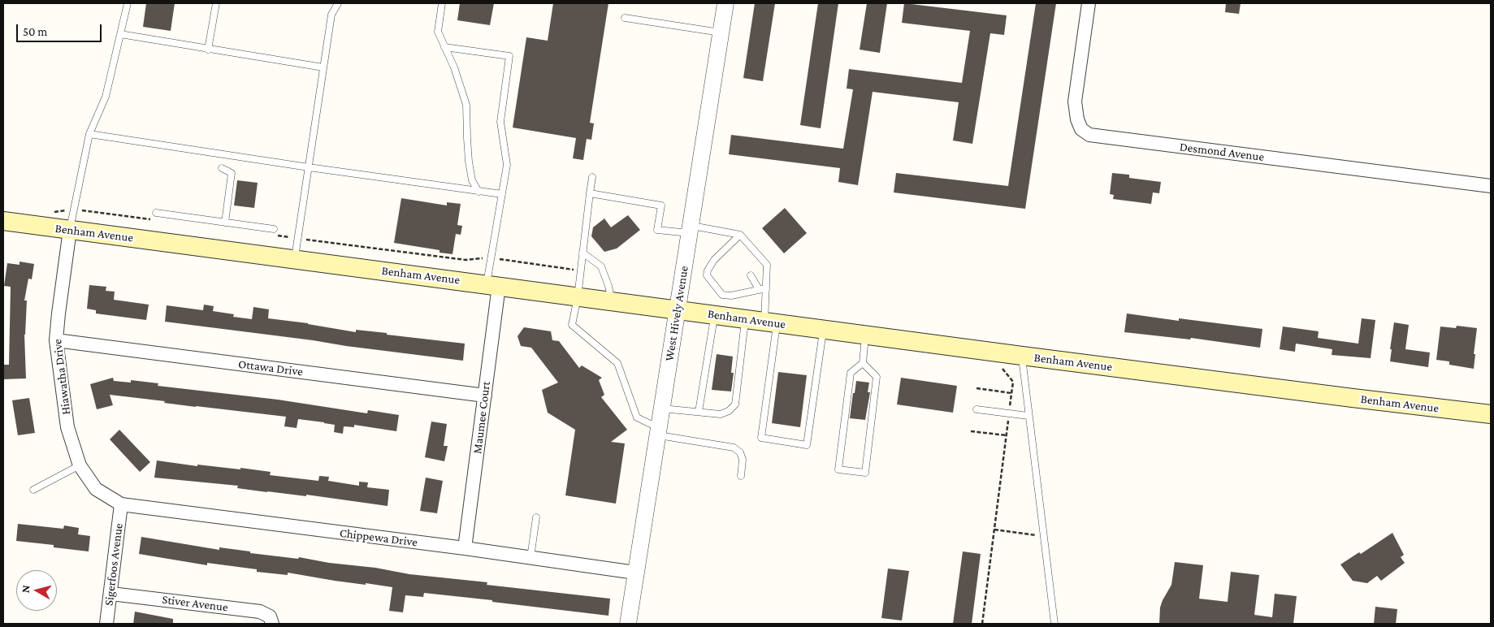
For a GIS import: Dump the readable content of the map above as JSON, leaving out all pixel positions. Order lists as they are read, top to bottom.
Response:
{
  "streets": {
    "main road": ["Benham Avenue"],
    "street": [
      "Desmond Avenue",
      "West Hively Avenue",
      "Ottawa Drive",
      "Hiawatha Drive",
      "Maumee Court",
      "Chippewa Drive",
      "Sigerfoos Avenue",
      "Stiver Avenue"
    ]
  },
  "crossings": [
    ["Benham Avenue", "West Hively Avenue"],
    ["Benham Avenue", "Hiawatha Drive"],
    ["Benham Avenue", "Maumee Court"],
    ["West Hively Avenue", "Chippewa Drive"],
    ["Ottawa Drive", "Hiawatha Drive"],
    ["Ottawa Drive", "Maumee Court"],
    ["Hiawatha Drive", "Chippewa Drive"],
    ["Hiawatha Drive", "Sigerfoos Avenue"],
    ["Maumee Court", "Chippewa Drive"],
    ["Chippewa Drive", "Sigerfoos Avenue"],
    ["Sigerfoos Avenue", "Stiver Avenue"]
  ],
  "scale_bar": "50 m",
  "north": "left"
}
